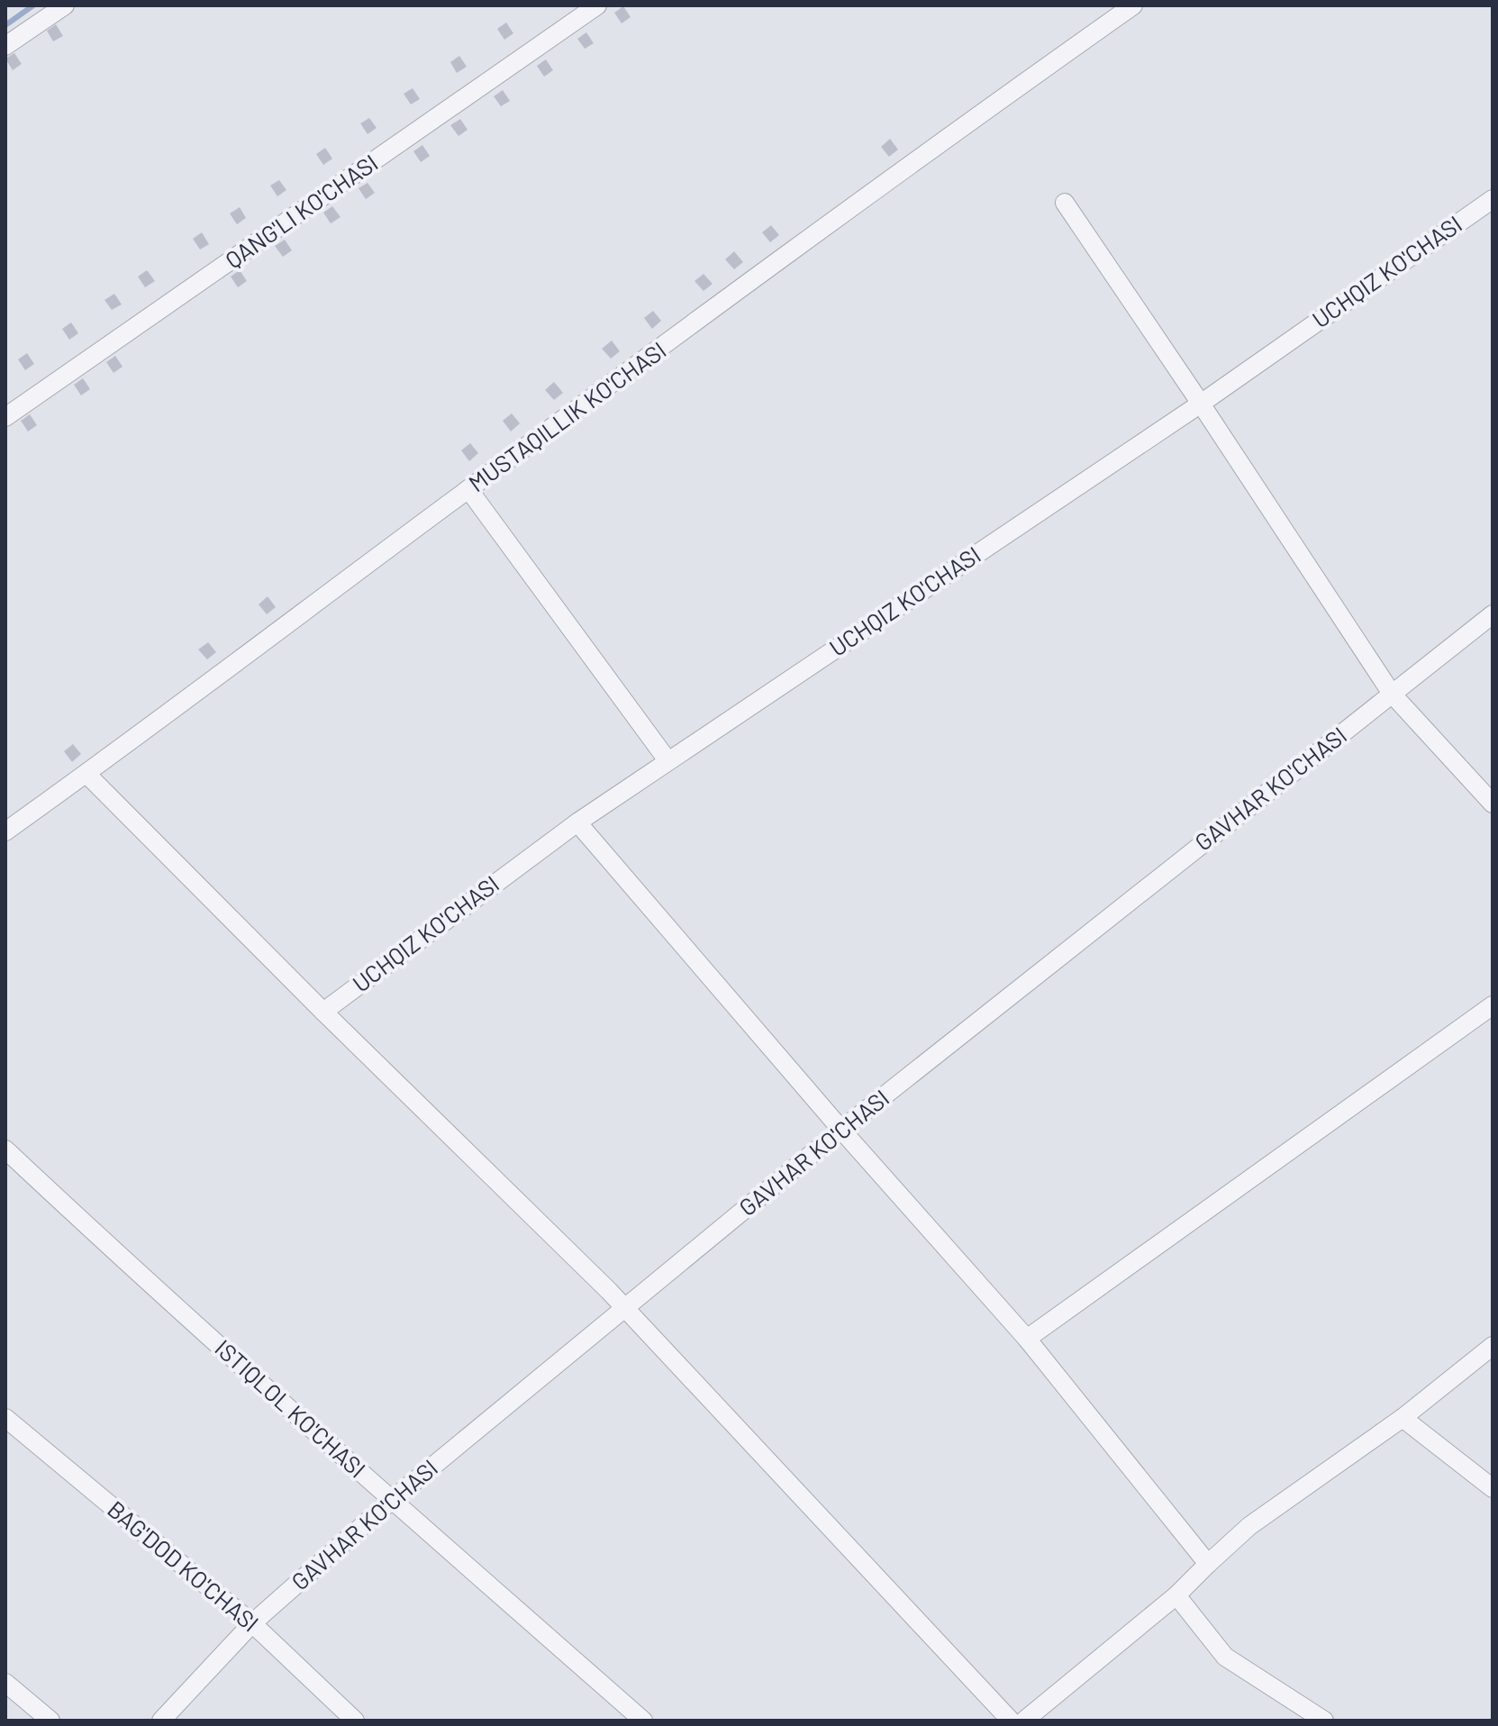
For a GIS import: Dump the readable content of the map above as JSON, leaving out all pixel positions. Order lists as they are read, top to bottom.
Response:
{
  "streets": {
    "street": [
      "QANG'LI KO'CHASI",
      "UCHQIZ KO'CHASI",
      "MUSTAQILLIK KO'CHASI",
      "GAVHAR KO'CHASI",
      "ISTIQLOL KO'CHASI",
      "BAG'DOD KO'CHASI"
    ]
  },
  "crossings": [
    ["GAVHAR KO'CHASI", "ISTIQLOL KO'CHASI"],
    ["GAVHAR KO'CHASI", "BAG'DOD KO'CHASI"]
  ]
}
